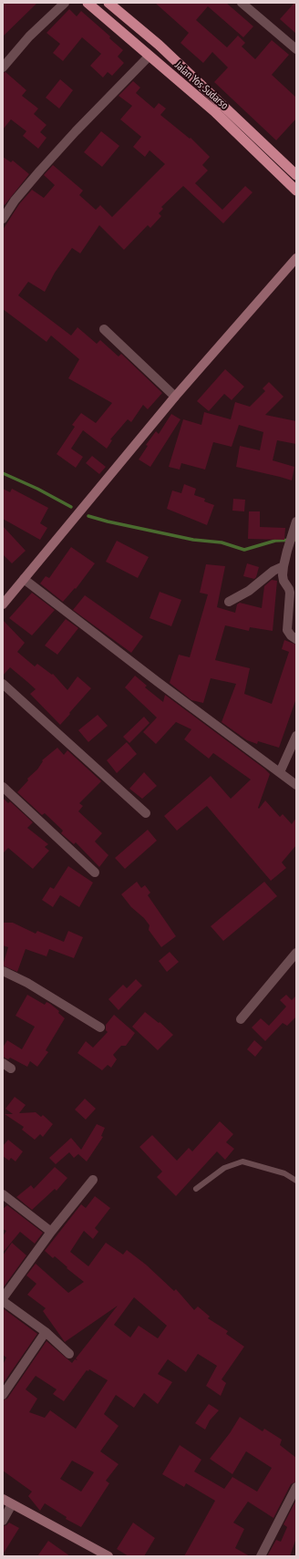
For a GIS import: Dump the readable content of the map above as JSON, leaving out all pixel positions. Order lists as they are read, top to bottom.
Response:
{
  "streets": {
    "highway": ["Jalan Yos Sudarso"]
  }
}
